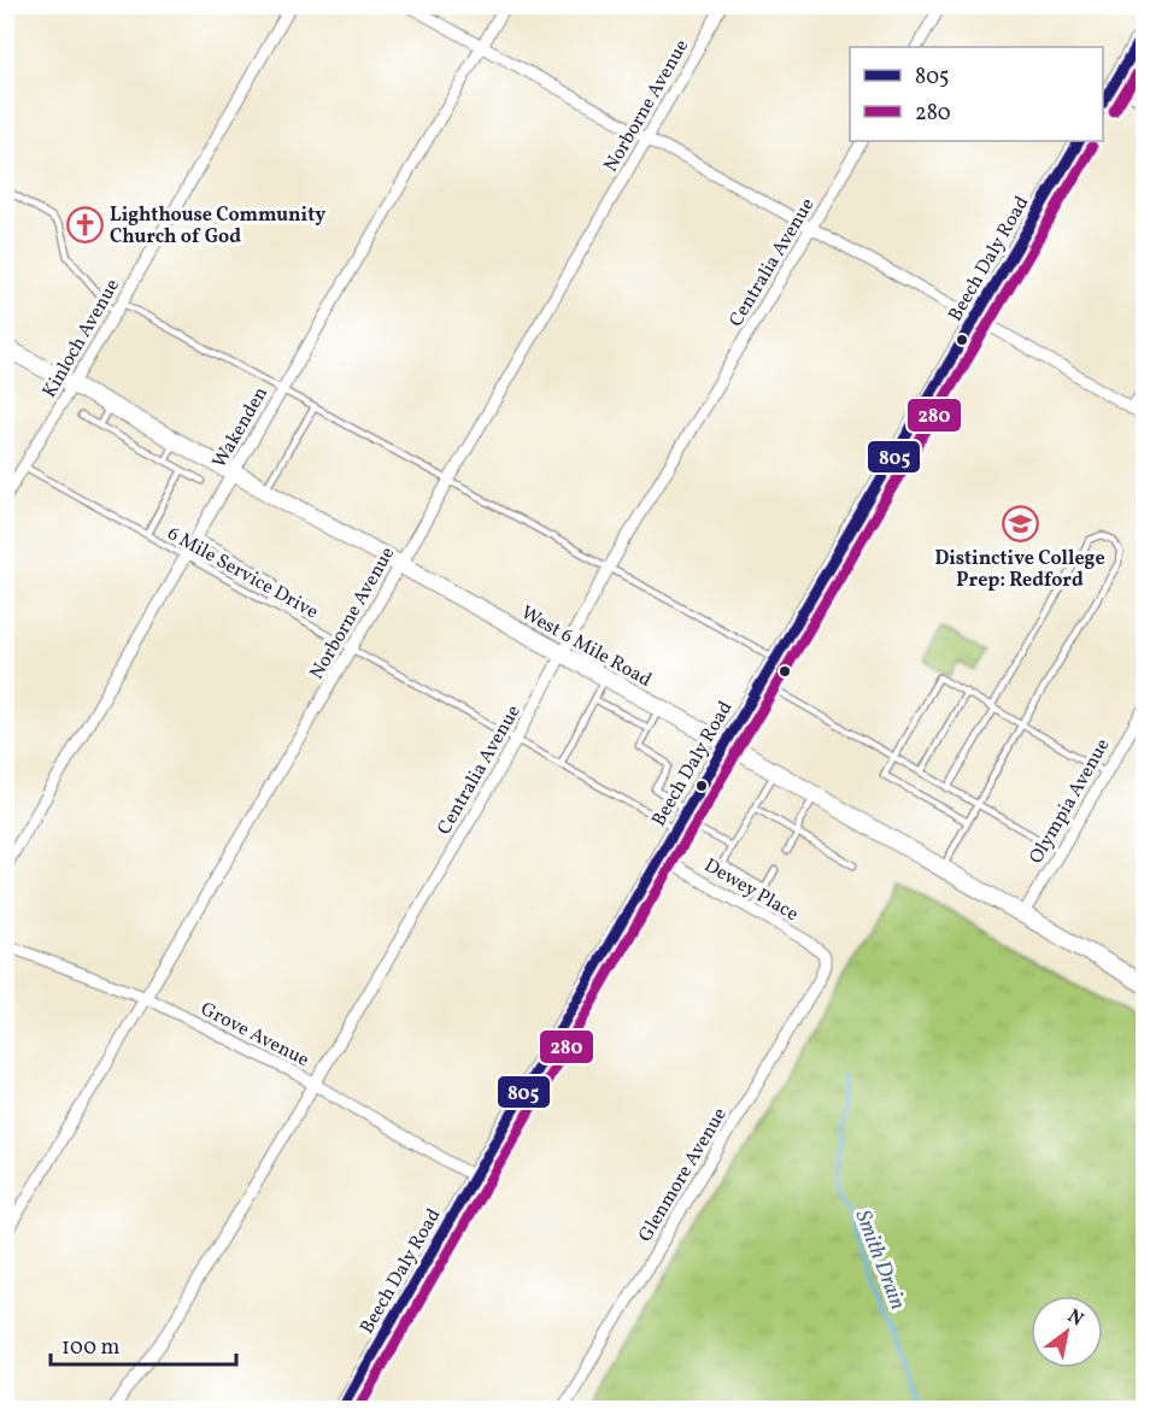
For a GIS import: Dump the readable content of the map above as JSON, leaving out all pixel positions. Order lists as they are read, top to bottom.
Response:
{
  "streets": {
    "main road": ["Beech Daly Road", "West 6 Mile Road"],
    "street": [
      "Norborne Avenue",
      "Centralia Avenue",
      "Kinloch Avenue",
      "Wakenden",
      "Olympia Avenue",
      "Dewey Place",
      "Grove Avenue",
      "Glenmore Avenue"
    ],
    "lane": ["6 Mile Service Drive"]
  },
  "crossings": [
    ["Norborne Avenue", "6 Mile Service Drive"],
    ["Norborne Avenue", "West 6 Mile Road"],
    ["Norborne Avenue", "Grove Avenue"],
    ["Beech Daly Road", "6 Mile Service Drive"],
    ["Beech Daly Road", "West 6 Mile Road"],
    ["Beech Daly Road", "Dewey Place"],
    ["Beech Daly Road", "Grove Avenue"],
    ["Centralia Avenue", "6 Mile Service Drive"],
    ["Centralia Avenue", "West 6 Mile Road"],
    ["Centralia Avenue", "Grove Avenue"],
    ["Kinloch Avenue", "6 Mile Service Drive"],
    ["Kinloch Avenue", "West 6 Mile Road"],
    ["Wakenden", "6 Mile Service Drive"],
    ["Wakenden", "West 6 Mile Road"],
    ["West 6 Mile Road", "Olympia Avenue"],
    ["Dewey Place", "Glenmore Avenue"]
  ],
  "water": ["Smith Drain"],
  "places": {
    "church": ["Lighthouse Community Church of God"],
    "school or university": ["Distinctive College Prep: Redford"]
  },
  "lines": ["transit line 805", "transit line 280"],
  "legend": ["805", "280"],
  "scale_bar": "100 m",
  "north": "top right"
}
